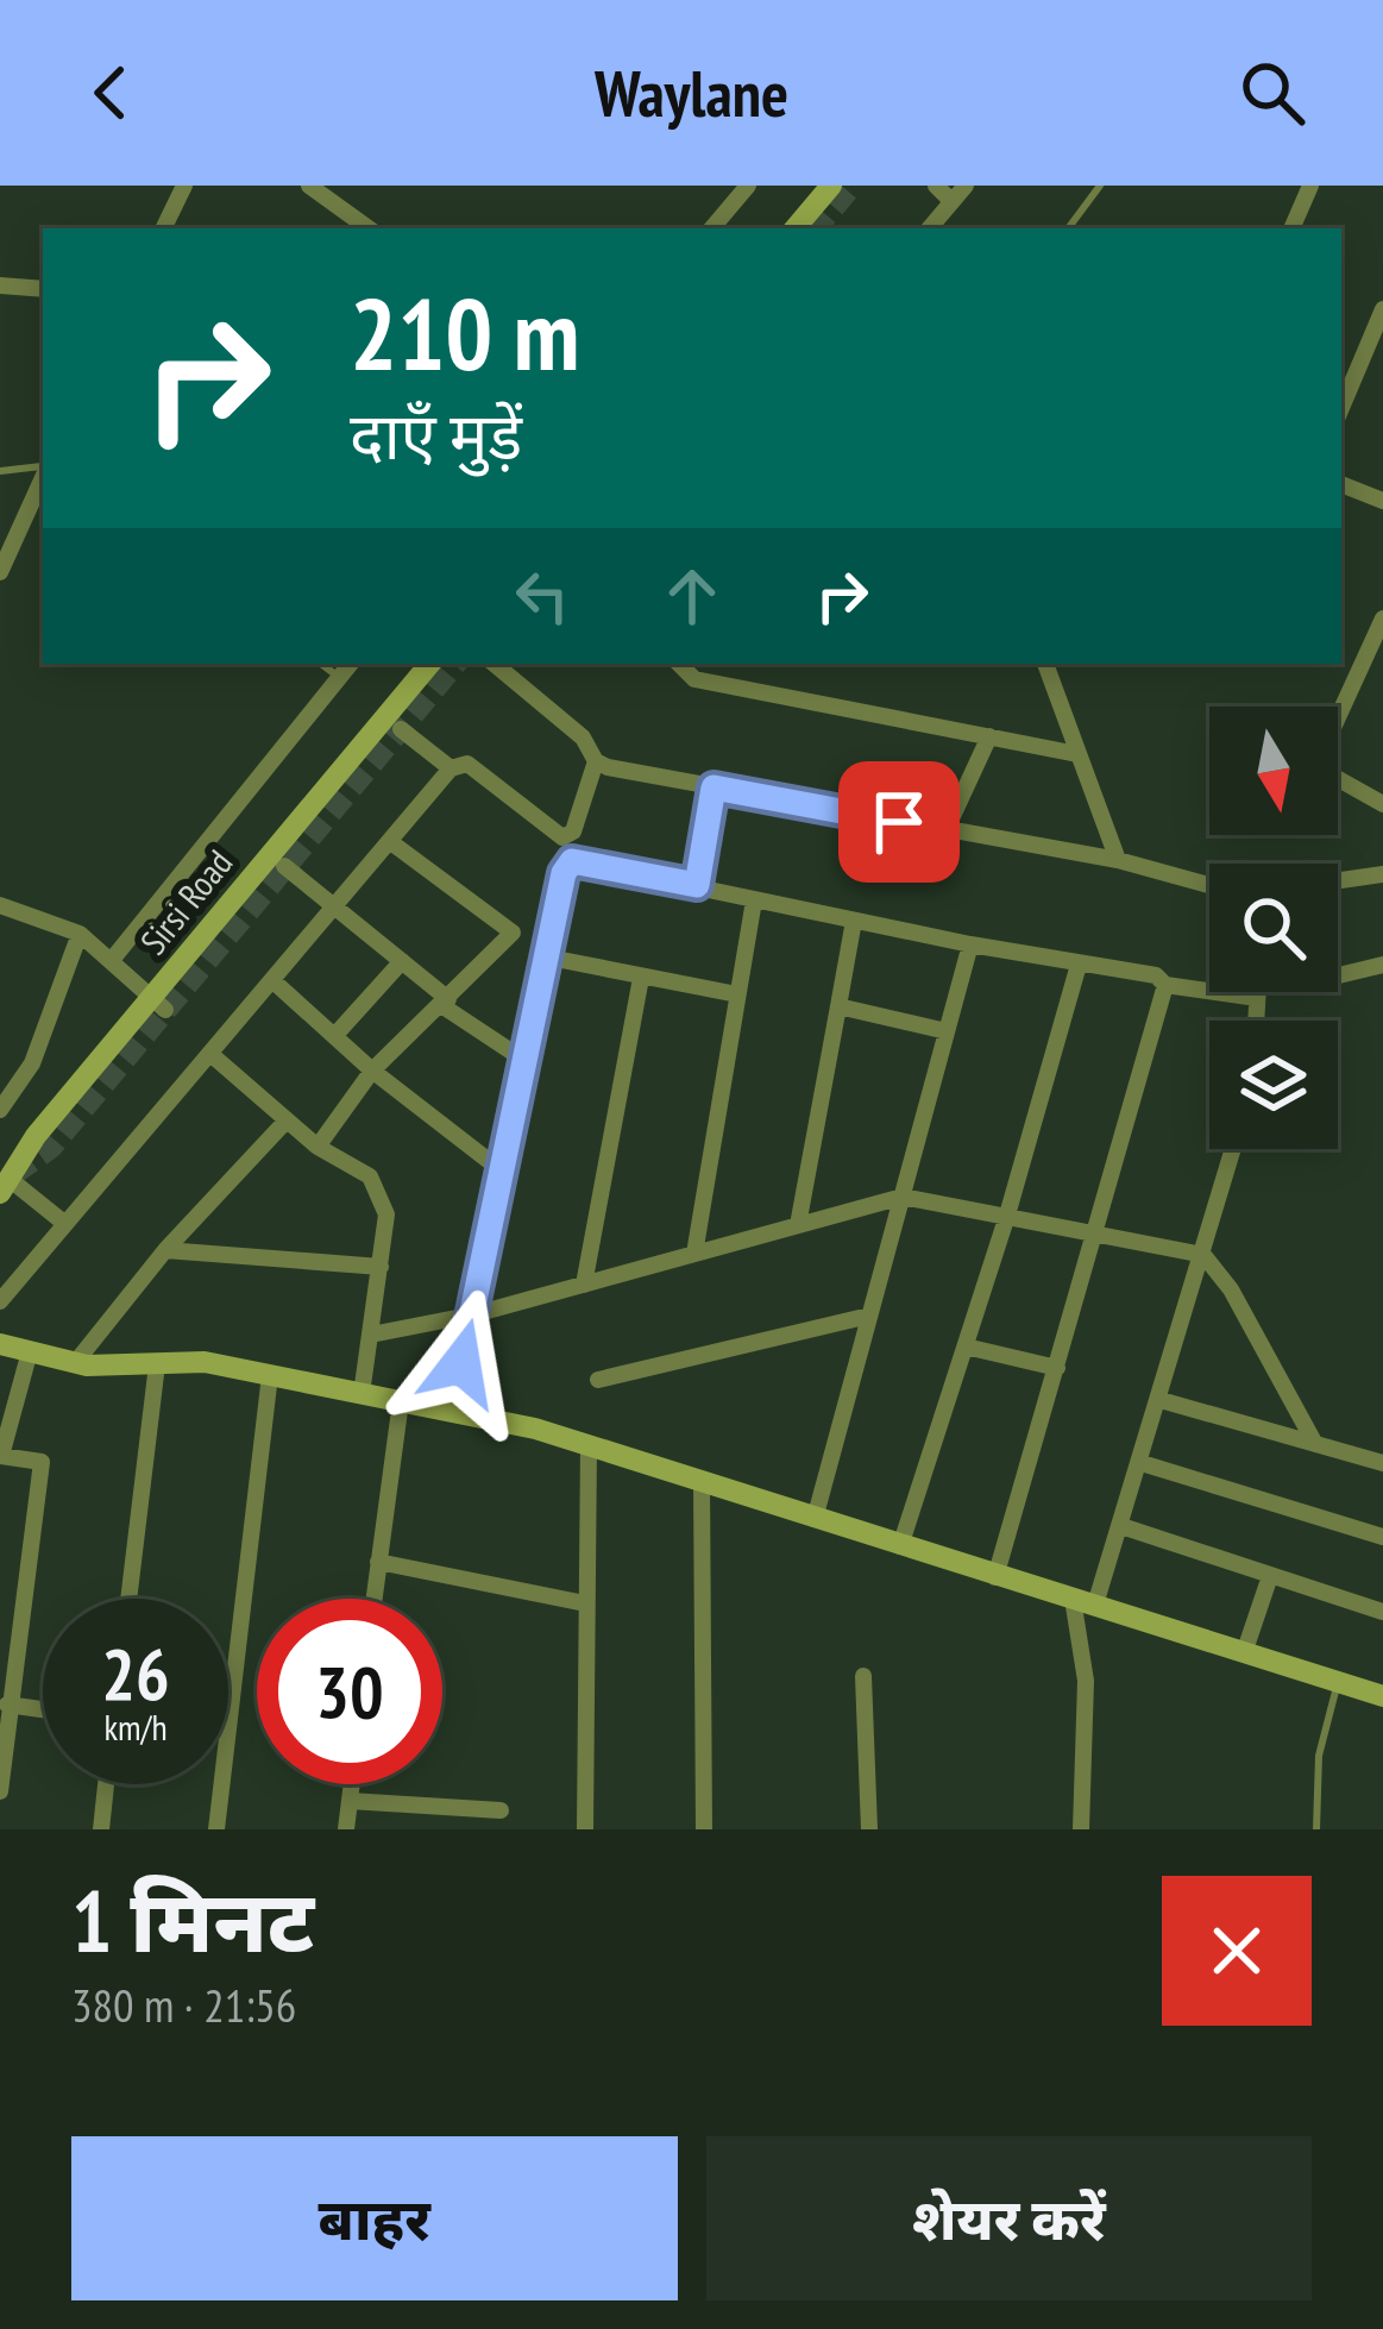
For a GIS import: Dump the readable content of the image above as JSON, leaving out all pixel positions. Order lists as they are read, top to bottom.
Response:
{
  "streets": {
    "street": ["Sirsi Road"]
  },
  "north": "bottom",
  "page": {
    "header": "Waylane",
    "turn": ["210 m", "दाएँ मुड़ें"],
    "speed": "26 km/h",
    "limit": "30",
    "heading": ["1 मिनट", "380 m · 21:56"],
    "buttons": ["बाहर", "शेयर करें"]
  }
}
